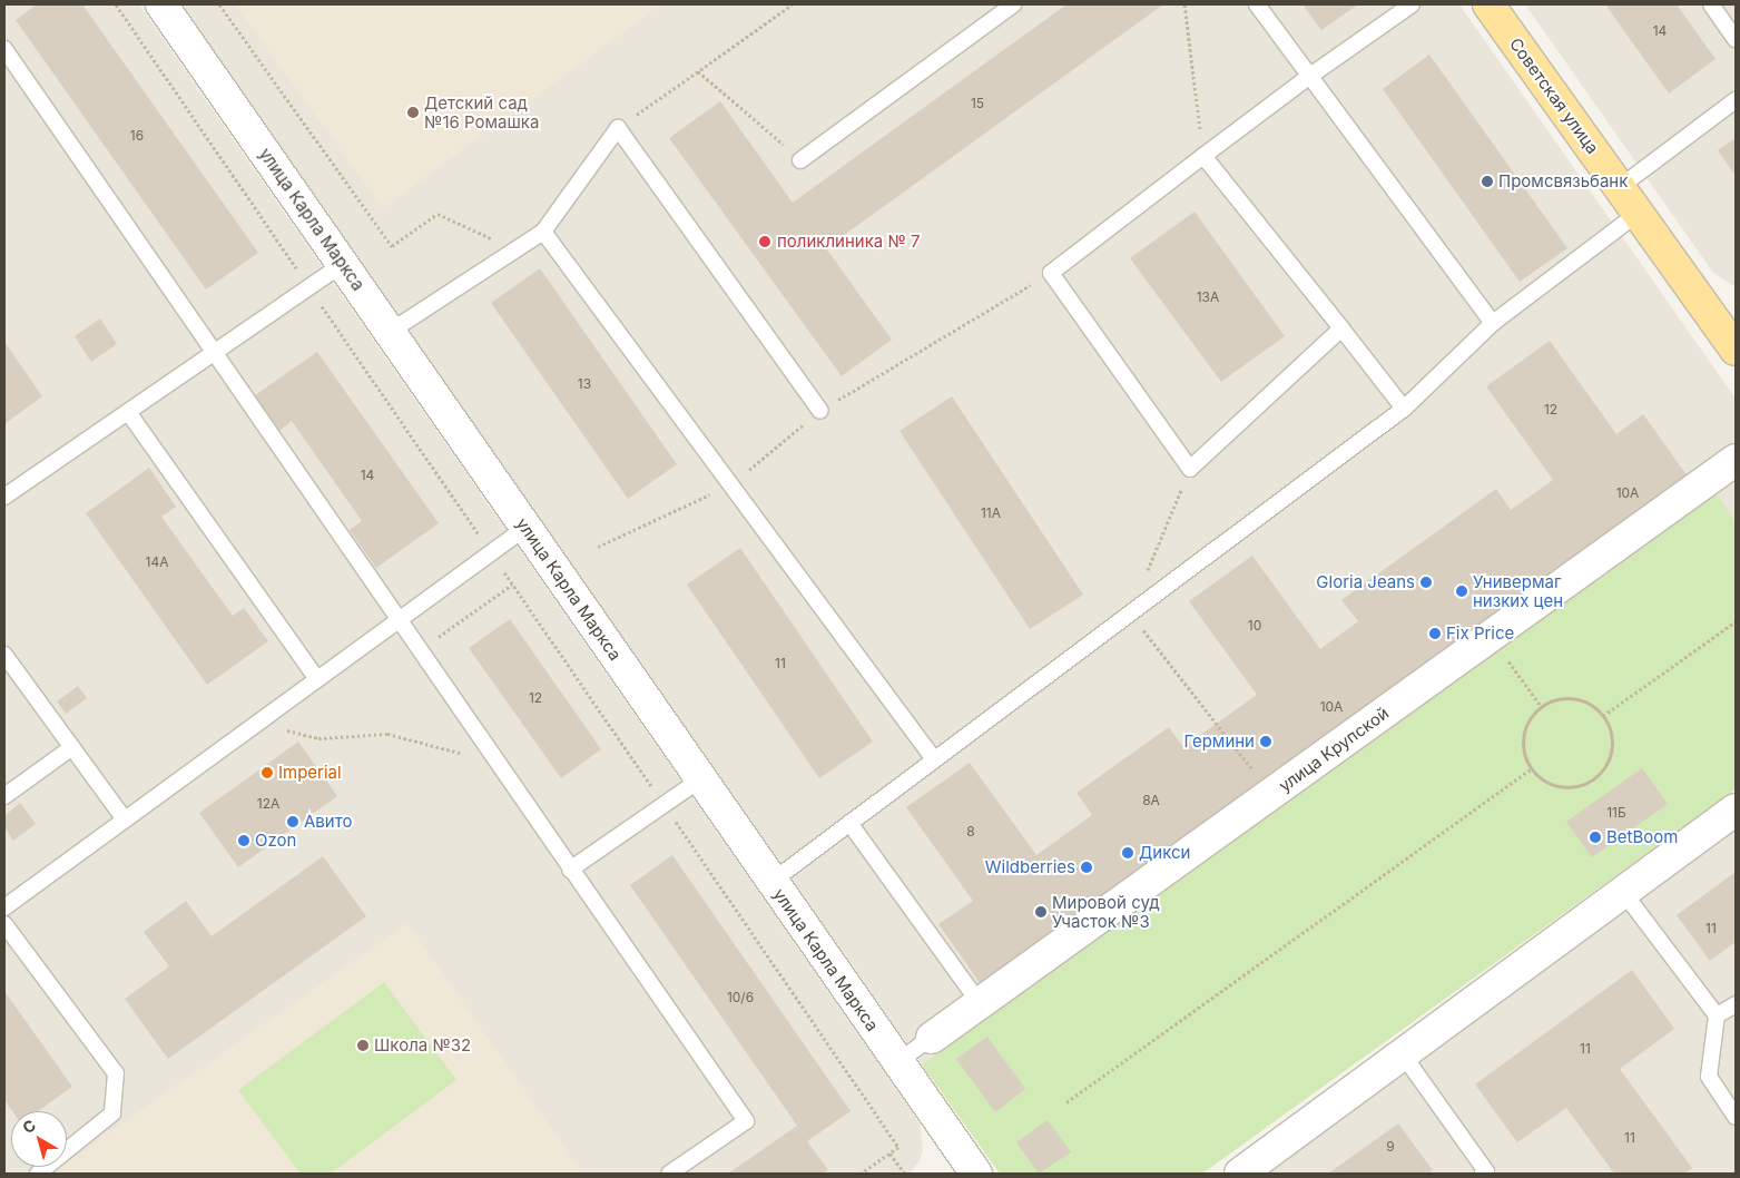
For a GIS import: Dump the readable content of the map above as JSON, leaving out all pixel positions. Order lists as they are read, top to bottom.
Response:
{
  "streets": {
    "main road": ["Советская улица"],
    "street": ["улица Карла Маркса", "улица Крупской"]
  },
  "places": [
    "Детский сад №16 Ромашка",
    "Промсвязьбанк",
    "поликлиника № 7",
    "Gloria Jeans",
    "Универмаг низких цен",
    "Fix Price",
    "Гермини",
    "Imperial",
    "Авито",
    "BetBoom",
    "Ozon",
    "Дикси",
    "Wildberries",
    "Мировой суд Участок №3",
    "Школа №32"
  ],
  "house_numbers": [
    "14",
    "15",
    "16",
    "13А",
    "13",
    "12",
    "14",
    "10А",
    "11А",
    "14А",
    "10",
    "11",
    "12",
    "10А",
    "8А",
    "12А",
    "11Б",
    "8",
    "11",
    "10/6",
    "11",
    "11",
    "9"
  ],
  "north": "top left"
}
